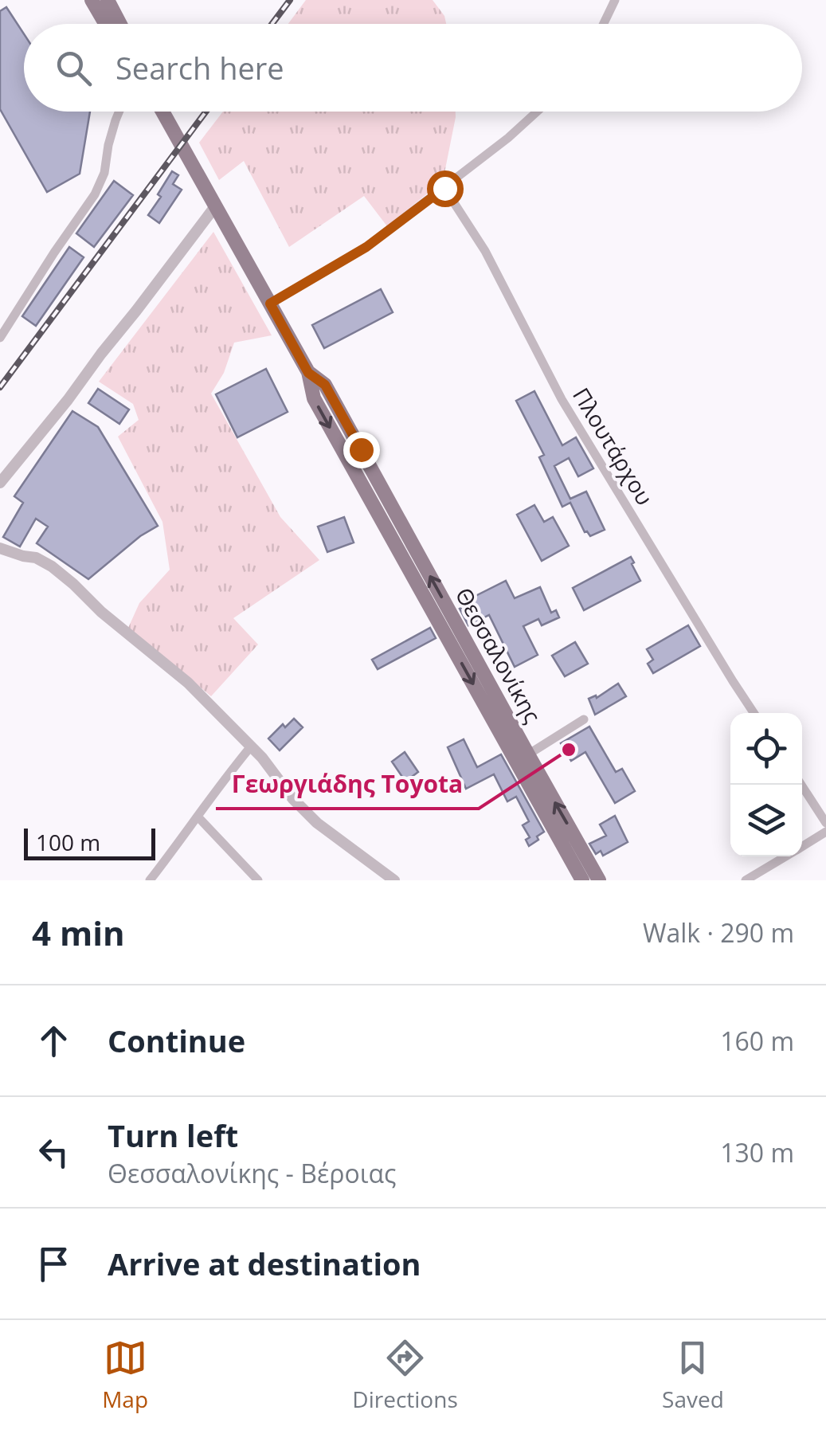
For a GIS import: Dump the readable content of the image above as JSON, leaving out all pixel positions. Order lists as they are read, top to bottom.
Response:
{
  "streets": {
    "main road": ["Θεσσαλονίκης"],
    "street": ["Πλουτάρχου"]
  },
  "places": ["Γεωργιάδης Toyota"],
  "scale_bar": "100 m",
  "page": {
    "search": "Search here",
    "scale": "100 m",
    "heading": ["4 min", "Walk · 290 m"],
    "list": [
      ["Continue", "160 m"],
      ["Turn left", "Θεσσαλονίκης - Βέροιας", "130 m"],
      "Arrive at destination"
    ],
    "nav": ["Map", "Directions", "Saved"]
  }
}
